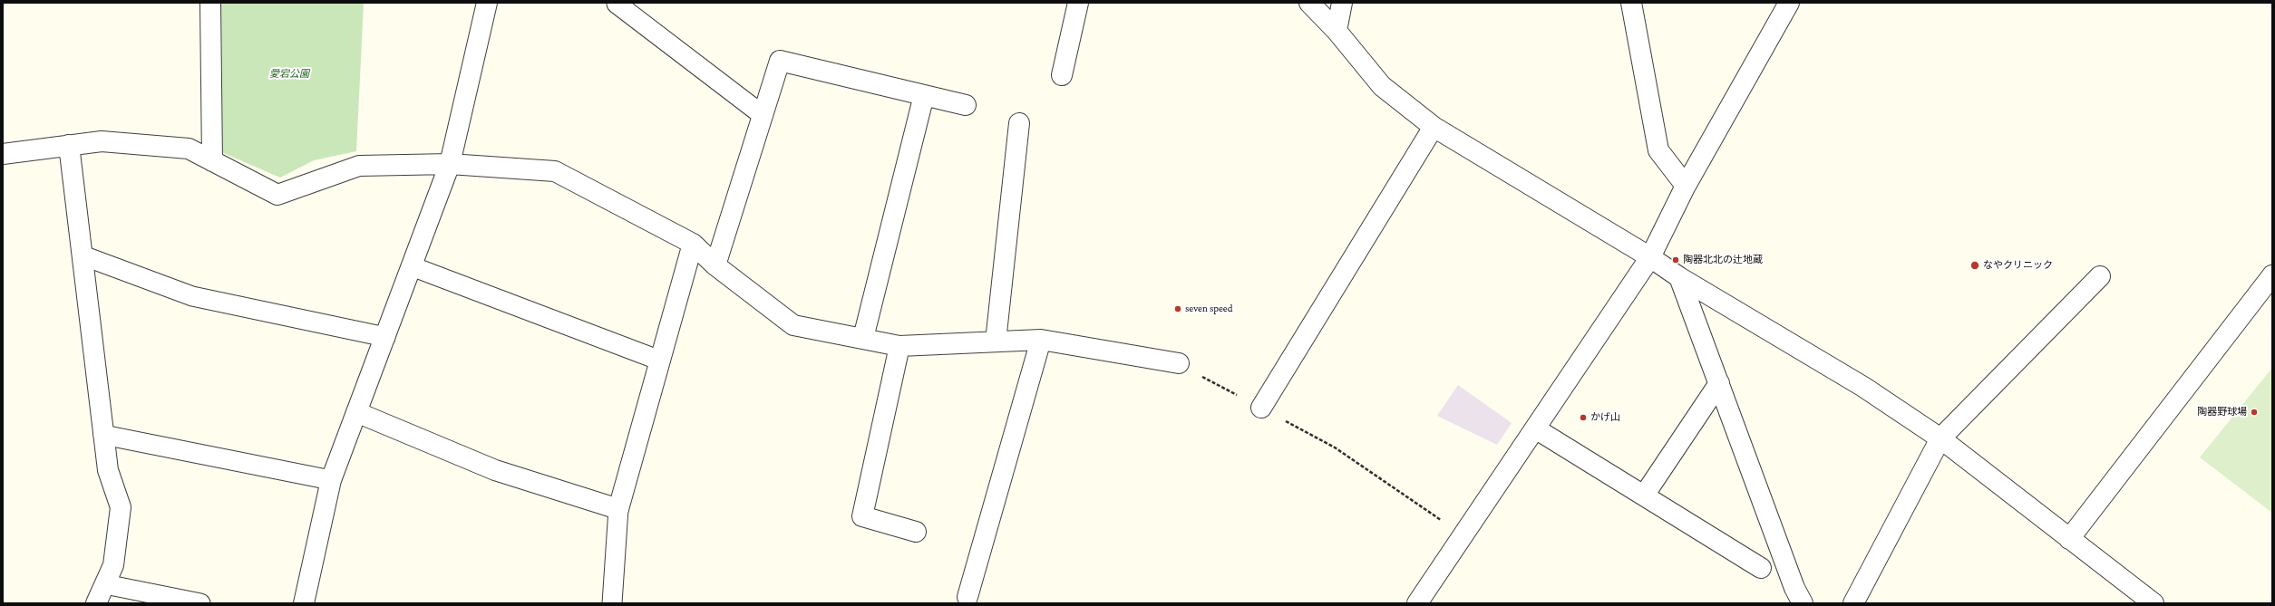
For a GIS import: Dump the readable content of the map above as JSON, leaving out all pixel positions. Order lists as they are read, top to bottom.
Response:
{
  "parks": ["愛宕公園"],
  "places": [
    "陶器北北の辻地蔵",
    "なやクリニック",
    "seven speed",
    "陶器野球場",
    "かげ山"
  ]
}
